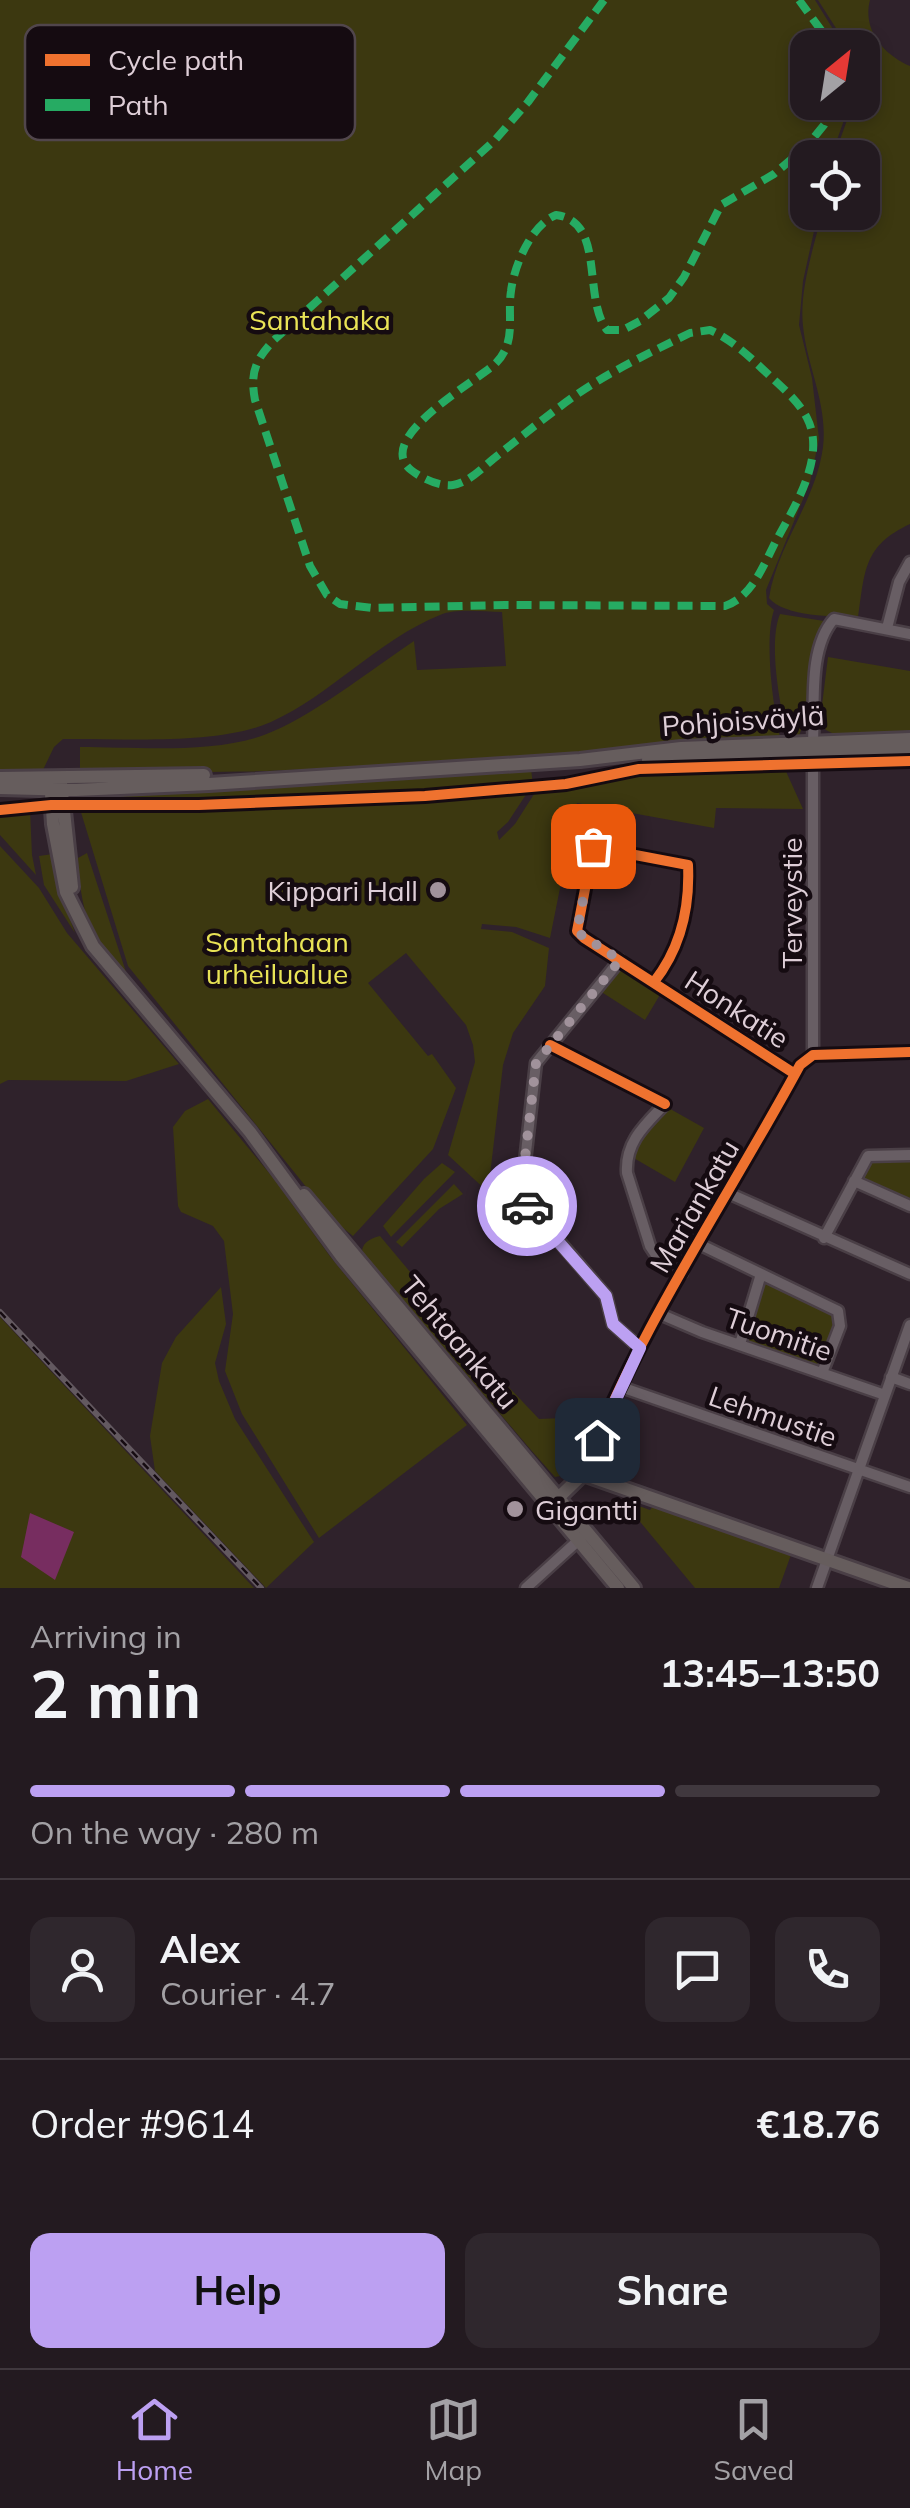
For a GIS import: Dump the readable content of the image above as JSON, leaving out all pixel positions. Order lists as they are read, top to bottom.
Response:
{
  "streets": {
    "main road": ["Pohjoisväylä", "Mariankatu", "Tehtaankatu"],
    "street": [
      "Terveystie",
      "Honkatie",
      "Tuomitie",
      "Lehmustie"
    ]
  },
  "crossings": [
    ["Pohjoisväylä", "Terveystie"],
    ["Pohjoisväylä", "Tehtaankatu"],
    ["Terveystie", "Mariankatu"],
    ["Honkatie", "Mariankatu"],
    ["Mariankatu", "Tuomitie"],
    ["Mariankatu", "Tehtaankatu"],
    ["Mariankatu", "Lehmustie"]
  ],
  "parks": ["Santahaka", "Santahaan urheilualue"],
  "places": ["Kippari Hall", "Gigantti"],
  "legend": ["Cycle path", "Path"],
  "north": "top right",
  "page": {
    "heading": ["2 min", "Arriving in", "13:45–13:50"],
    "panel": [
      "Alex",
      "Courier · 4.7",
      "Order #9614",
      "€18.76"
    ],
    "bar": "On the way · 280 m",
    "buttons": ["Help", "Share"],
    "tabs": ["Home", "Map", "Saved"]
  }
}
